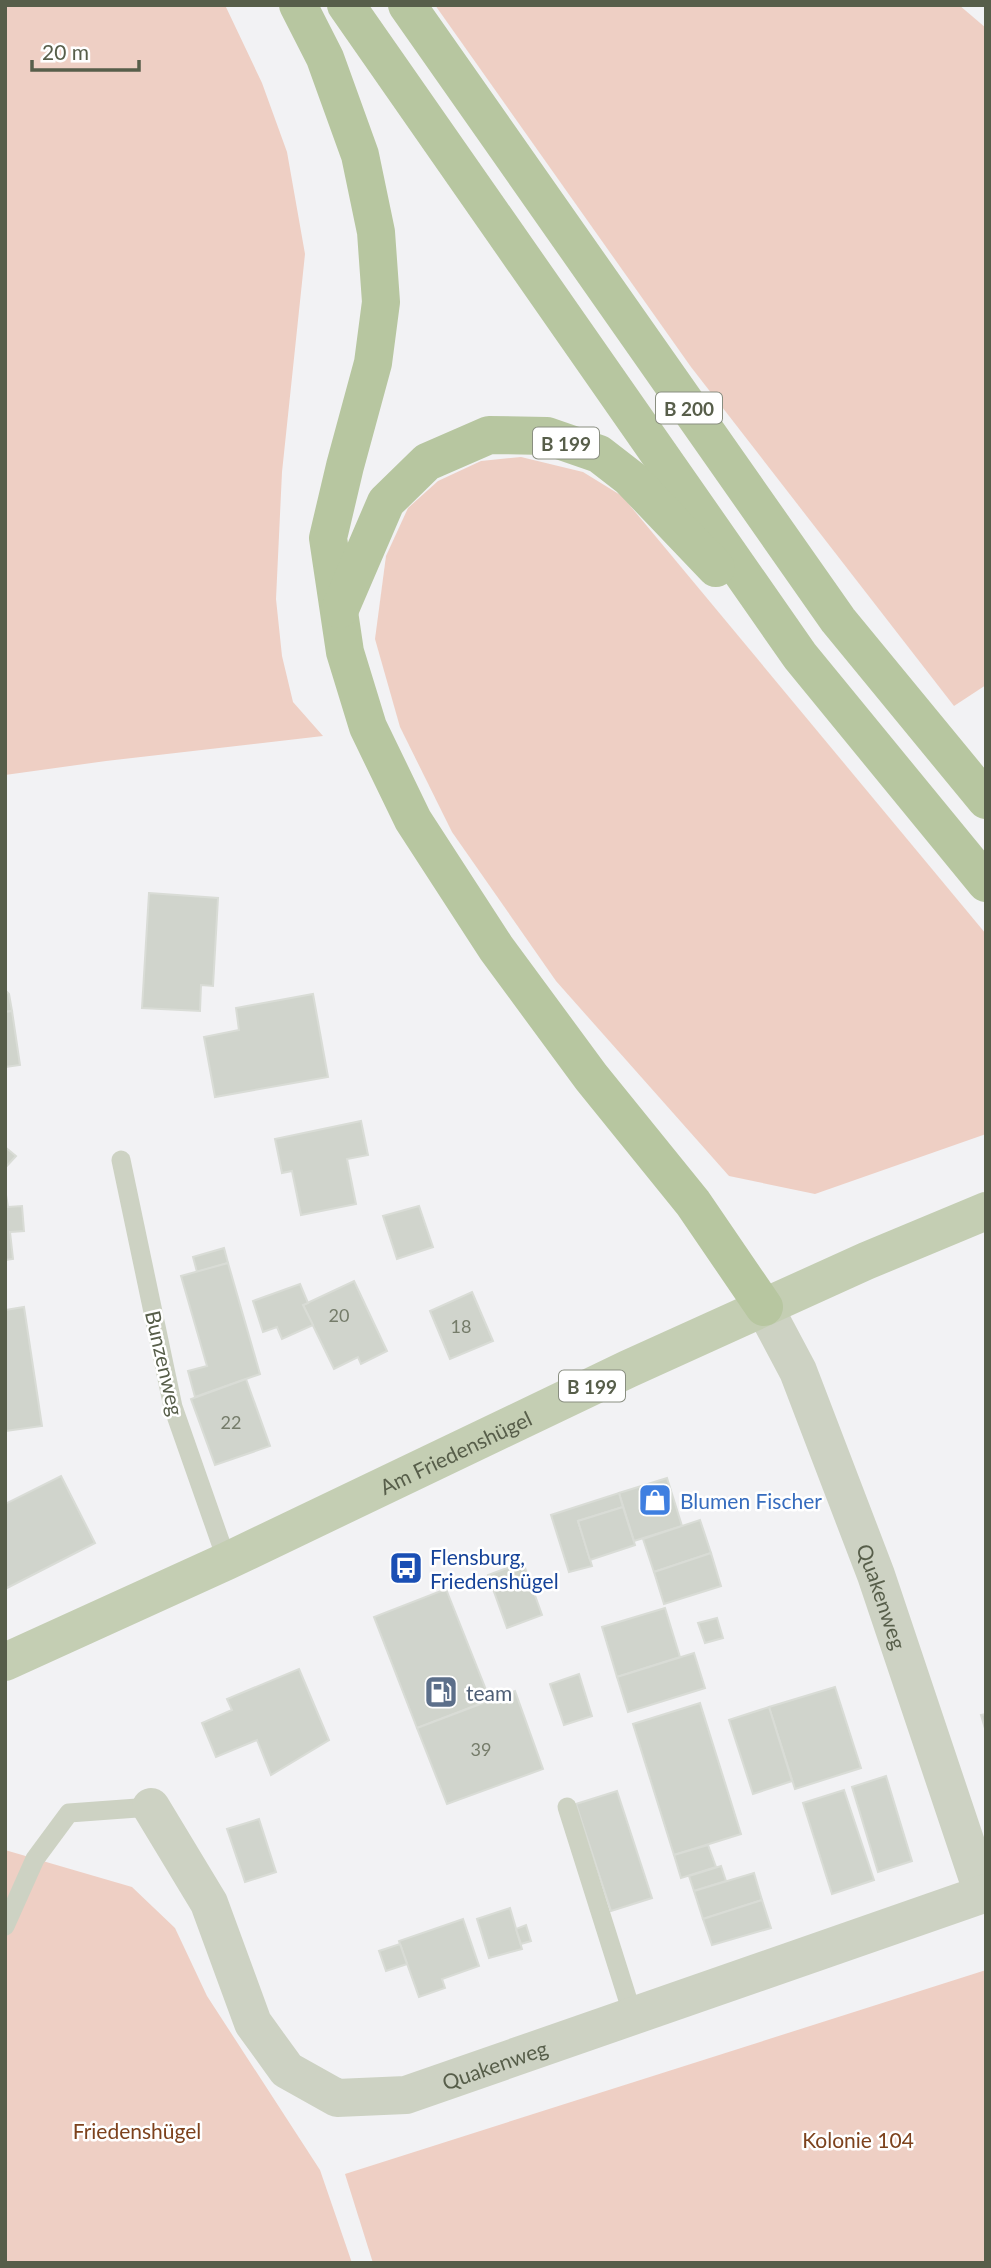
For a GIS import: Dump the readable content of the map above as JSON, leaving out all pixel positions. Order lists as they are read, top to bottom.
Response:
{
  "streets": {
    "highway": ["B 200", "B 199"],
    "main road": ["Am Friedenshügel"],
    "street": ["Quakenweg"],
    "lane": ["Bunzenweg"]
  },
  "crossings": [
    ["B 200", "B 199"],
    ["B 199", "Am Friedenshügel"],
    ["B 199", "Quakenweg"],
    ["Bunzenweg", "Am Friedenshügel"],
    ["Am Friedenshügel", "Quakenweg"]
  ],
  "parks": ["Friedenshügel", "Kolonie 104"],
  "places": {
    "shop": ["Blumen Fischer"],
    "bus stop": ["Flensburg, Friedenshügel"],
    "fuel station": ["team"]
  },
  "house_numbers": [
    "20",
    "18",
    "22",
    "39"
  ],
  "scale_bar": "20 m"
}
